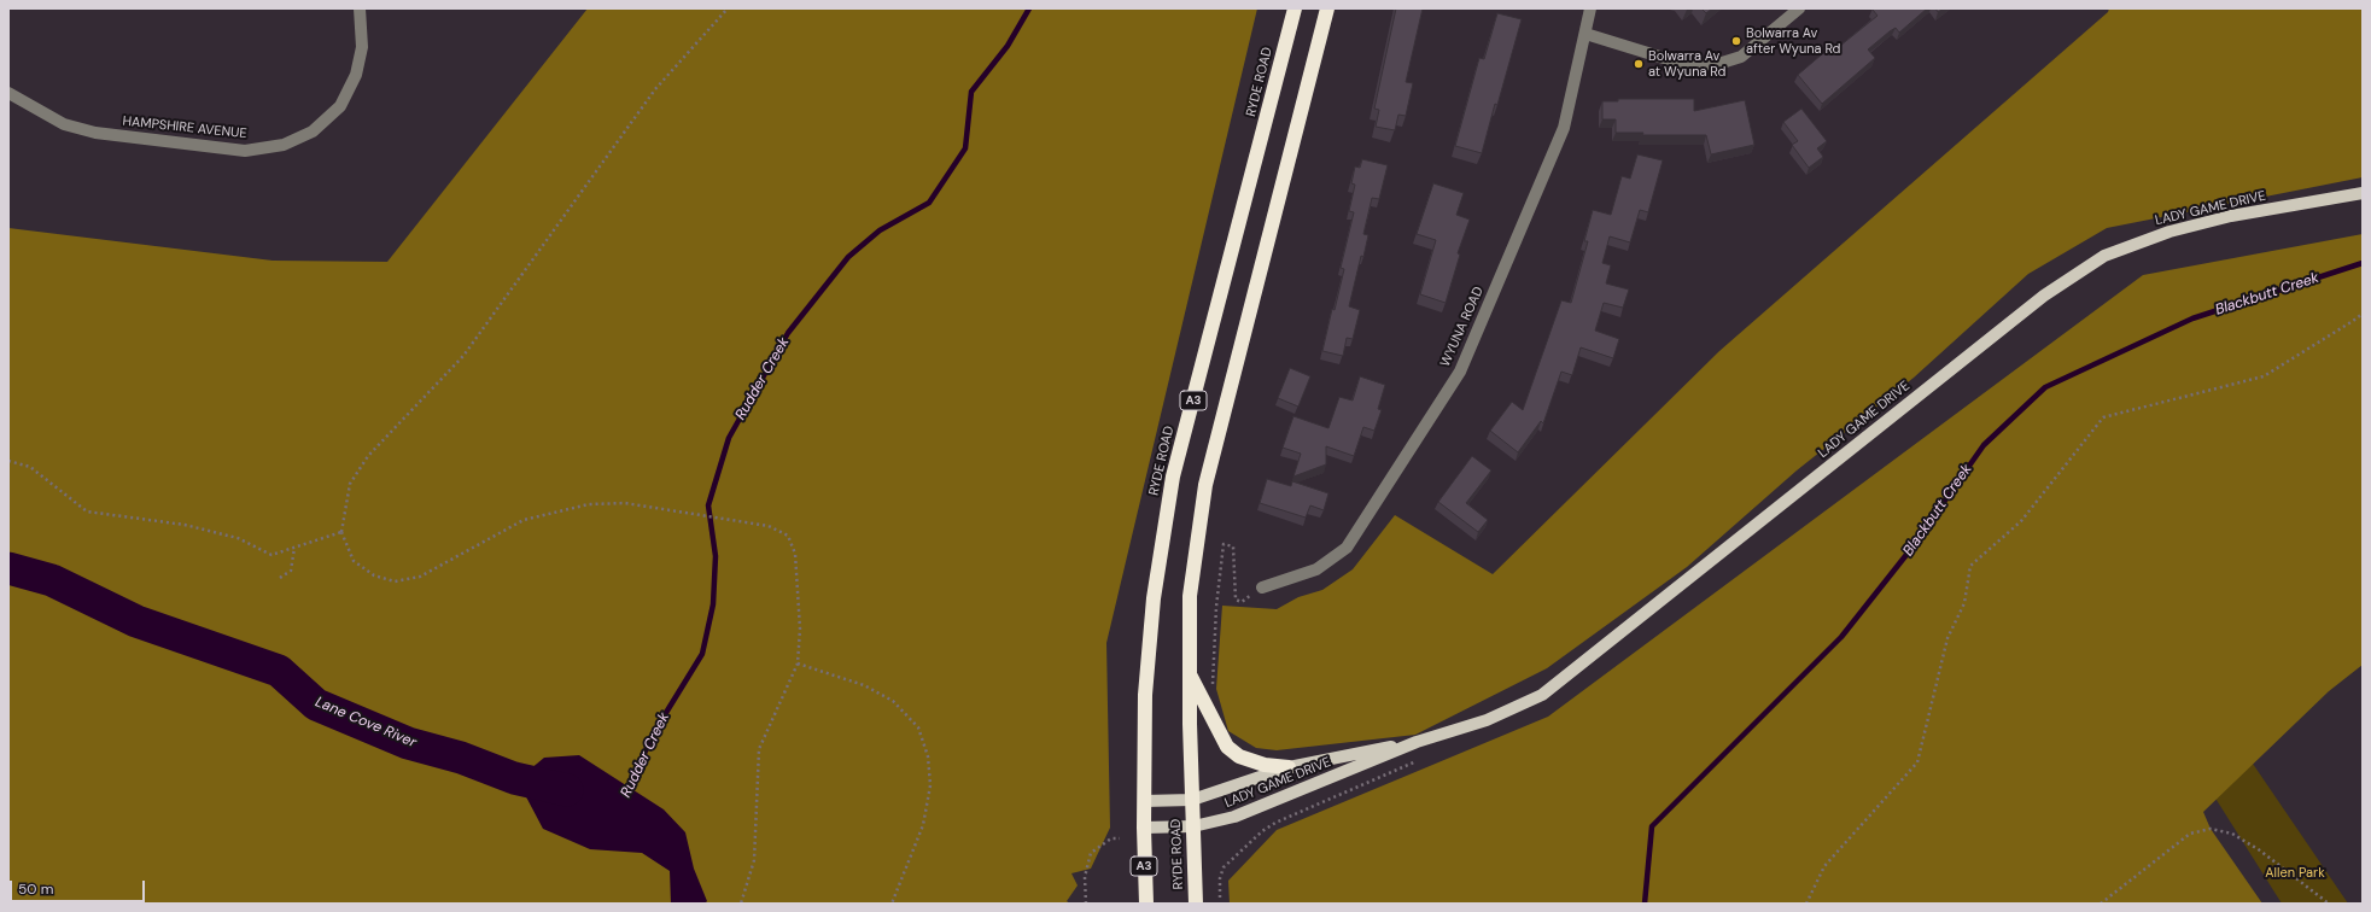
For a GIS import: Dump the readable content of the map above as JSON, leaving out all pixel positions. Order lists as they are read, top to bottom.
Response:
{
  "streets": {
    "highway": ["RYDE ROAD", "A3"],
    "main road": ["LADY GAME DRIVE"],
    "street": ["HAMPSHIRE AVENUE", "WYUNA ROAD"]
  },
  "crossings": [
    ["RYDE ROAD", "LADY GAME DRIVE"]
  ],
  "water": ["Blackbutt Creek", "Rudder Creek", "Lane Cove River"],
  "parks": ["Allen Park"],
  "places": ["Bolwarra Av after Wyuna Rd", "Bolwarra Av at Wyuna Rd"],
  "scale_bar": "50 m"
}
